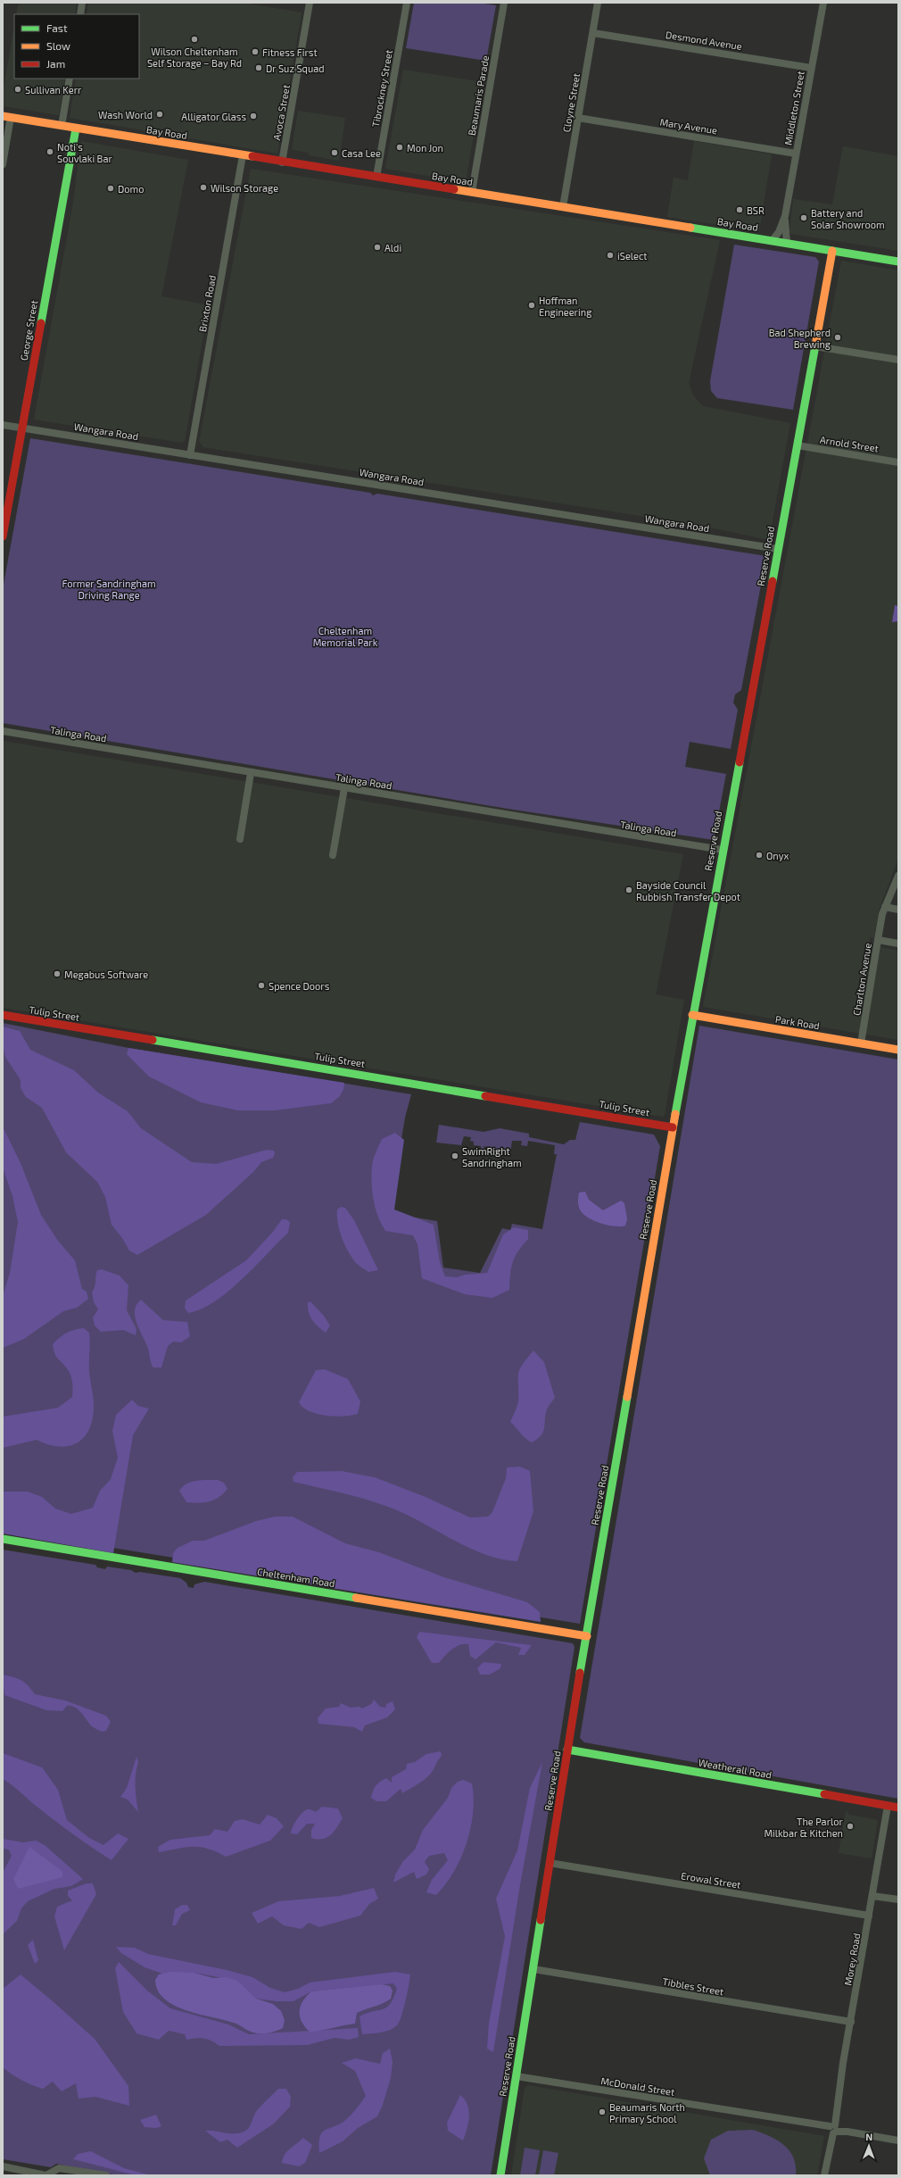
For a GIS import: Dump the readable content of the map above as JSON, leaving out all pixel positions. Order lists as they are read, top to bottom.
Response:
{
  "streets": {
    "street": [
      "Desmond Avenue",
      "Tibrockney Street",
      "Beaumaris Parade",
      "Cloyne Street",
      "Middleton Street",
      "Avoca Street",
      "Mary Avenue",
      "Bay Road",
      "Brixton Road",
      "George Street",
      "Wangara Road",
      "Arnold Street",
      "Reserve Road",
      "Talinga Road",
      "Charlton Avenue",
      "Tulip Street",
      "Park Road",
      "Cheltenham Road",
      "Weatherall Road",
      "Erowal Street",
      "Morey Road",
      "Tibbles Street",
      "McDonald Street"
    ]
  },
  "crossings": [
    ["Desmond Avenue", "Cloyne Street"],
    ["Desmond Avenue", "Middleton Street"],
    ["Tibrockney Street", "Bay Road"],
    ["Beaumaris Parade", "Bay Road"],
    ["Cloyne Street", "Mary Avenue"],
    ["Cloyne Street", "Bay Road"],
    ["Middleton Street", "Mary Avenue"],
    ["Middleton Street", "Bay Road"],
    ["Avoca Street", "Bay Road"],
    ["Bay Road", "Brixton Road"],
    ["Bay Road", "George Street"],
    ["Bay Road", "Reserve Road"],
    ["Brixton Road", "Wangara Road"],
    ["George Street", "Wangara Road"],
    ["Wangara Road", "Reserve Road"],
    ["Arnold Street", "Reserve Road"],
    ["Reserve Road", "Talinga Road"],
    ["Reserve Road", "Tulip Street"],
    ["Reserve Road", "Park Road"],
    ["Reserve Road", "Cheltenham Road"],
    ["Reserve Road", "Weatherall Road"],
    ["Reserve Road", "Erowal Street"],
    ["Reserve Road", "Tibbles Street"],
    ["Reserve Road", "McDonald Street"],
    ["Charlton Avenue", "Park Road"],
    ["Weatherall Road", "Morey Road"],
    ["Erowal Street", "Morey Road"],
    ["Morey Road", "Tibbles Street"],
    ["Morey Road", "McDonald Street"]
  ],
  "parks": ["Former Sandringham Driving Range", "Cheltenham Memorial Park"],
  "places": [
    "Wilson Cheltenham Self Storage – Bay Rd",
    "Fitness First",
    "Dr Suz Squad",
    "Sullivan Kerr",
    "Wash World",
    "Alligator Glass",
    "Mon Jon",
    "Noti's Souvlaki Bar",
    "Casa Lee",
    "Wilson Storage",
    "Domo",
    "BSR",
    "Battery and Solar Showroom",
    "Aldi",
    "iSelect",
    "Hoffman Engineering",
    "Bad Shepherd Brewing",
    "Onyx",
    "Bayside Council Rubbish Transfer Depot",
    "Megabus Software",
    "Spence Doors",
    "SwimRight Sandringham",
    "The Parlor Milkbar & Kitchen",
    "Beaumaris North Primary School"
  ],
  "legend": ["Fast", "Slow", "Jam"],
  "north": "top"
}
